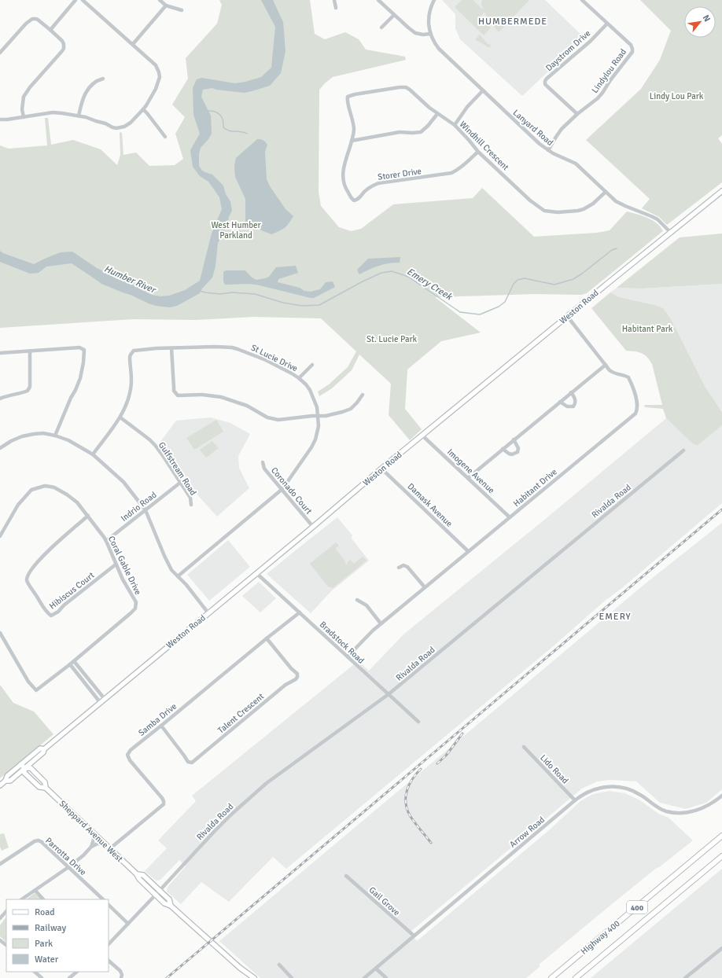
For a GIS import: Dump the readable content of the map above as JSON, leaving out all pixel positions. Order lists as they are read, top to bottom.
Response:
{
  "streets": {
    "highway": ["400", "Highway 400"],
    "main road": ["Weston Road", "Sheppard Avenue West"],
    "street": [
      "Daystrom Drive",
      "Lindylou Road",
      "Lanyard Road",
      "Windhill Crescent",
      "Storer Drive",
      "St Lucie Drive",
      "Gulfstream Road",
      "Imogene Avenue",
      "Habitant Drive",
      "Coronado Court",
      "Rivalda Road",
      "Damask Avenue",
      "Indrio Road",
      "Coral Gable Drive",
      "Hibiscus Court",
      "Bradstock Road",
      "Talent Crescent",
      "Samba Drive",
      "Lido Road",
      "Arrow Road",
      "Parrotta Drive",
      "Gail Grove"
    ]
  },
  "crossings": [
    ["Daystrom Drive", "Lindylou Road"],
    ["Lindylou Road", "Lanyard Road"],
    ["Lanyard Road", "Windhill Crescent"],
    ["Lanyard Road", "Weston Road"],
    ["Windhill Crescent", "Storer Drive"],
    ["Weston Road", "Imogene Avenue"],
    ["Weston Road", "Habitant Drive"],
    ["Weston Road", "Coronado Court"],
    ["Weston Road", "Damask Avenue"],
    ["Weston Road", "Bradstock Road"],
    ["Weston Road", "Sheppard Avenue West"],
    ["St Lucie Drive", "Gulfstream Road"],
    ["St Lucie Drive", "Coronado Court"],
    ["Gulfstream Road", "Indrio Road"],
    ["Imogene Avenue", "Habitant Drive"],
    ["Habitant Drive", "Damask Avenue"],
    ["Habitant Drive", "Bradstock Road"],
    ["Rivalda Road", "Bradstock Road"],
    ["Rivalda Road", "Sheppard Avenue West"],
    ["Indrio Road", "Coral Gable Drive"],
    ["Coral Gable Drive", "Hibiscus Court"],
    ["Bradstock Road", "Samba Drive"],
    ["Talent Crescent", "Samba Drive"],
    ["Samba Drive", "Sheppard Avenue West"],
    ["Lido Road", "Arrow Road"],
    ["Arrow Road", "Gail Grove"]
  ],
  "districts": ["HUMBERMEDE", "EMERY"],
  "water": ["Humber River", "Emery Creek"],
  "parks": [
    "Lindy Lou Park",
    "West Humber Parkland",
    "Habitant Park",
    "St. Lucie Park"
  ],
  "legend": [
    "Road",
    "Railway",
    "Park",
    "Water"
  ],
  "north": "top right"
}
